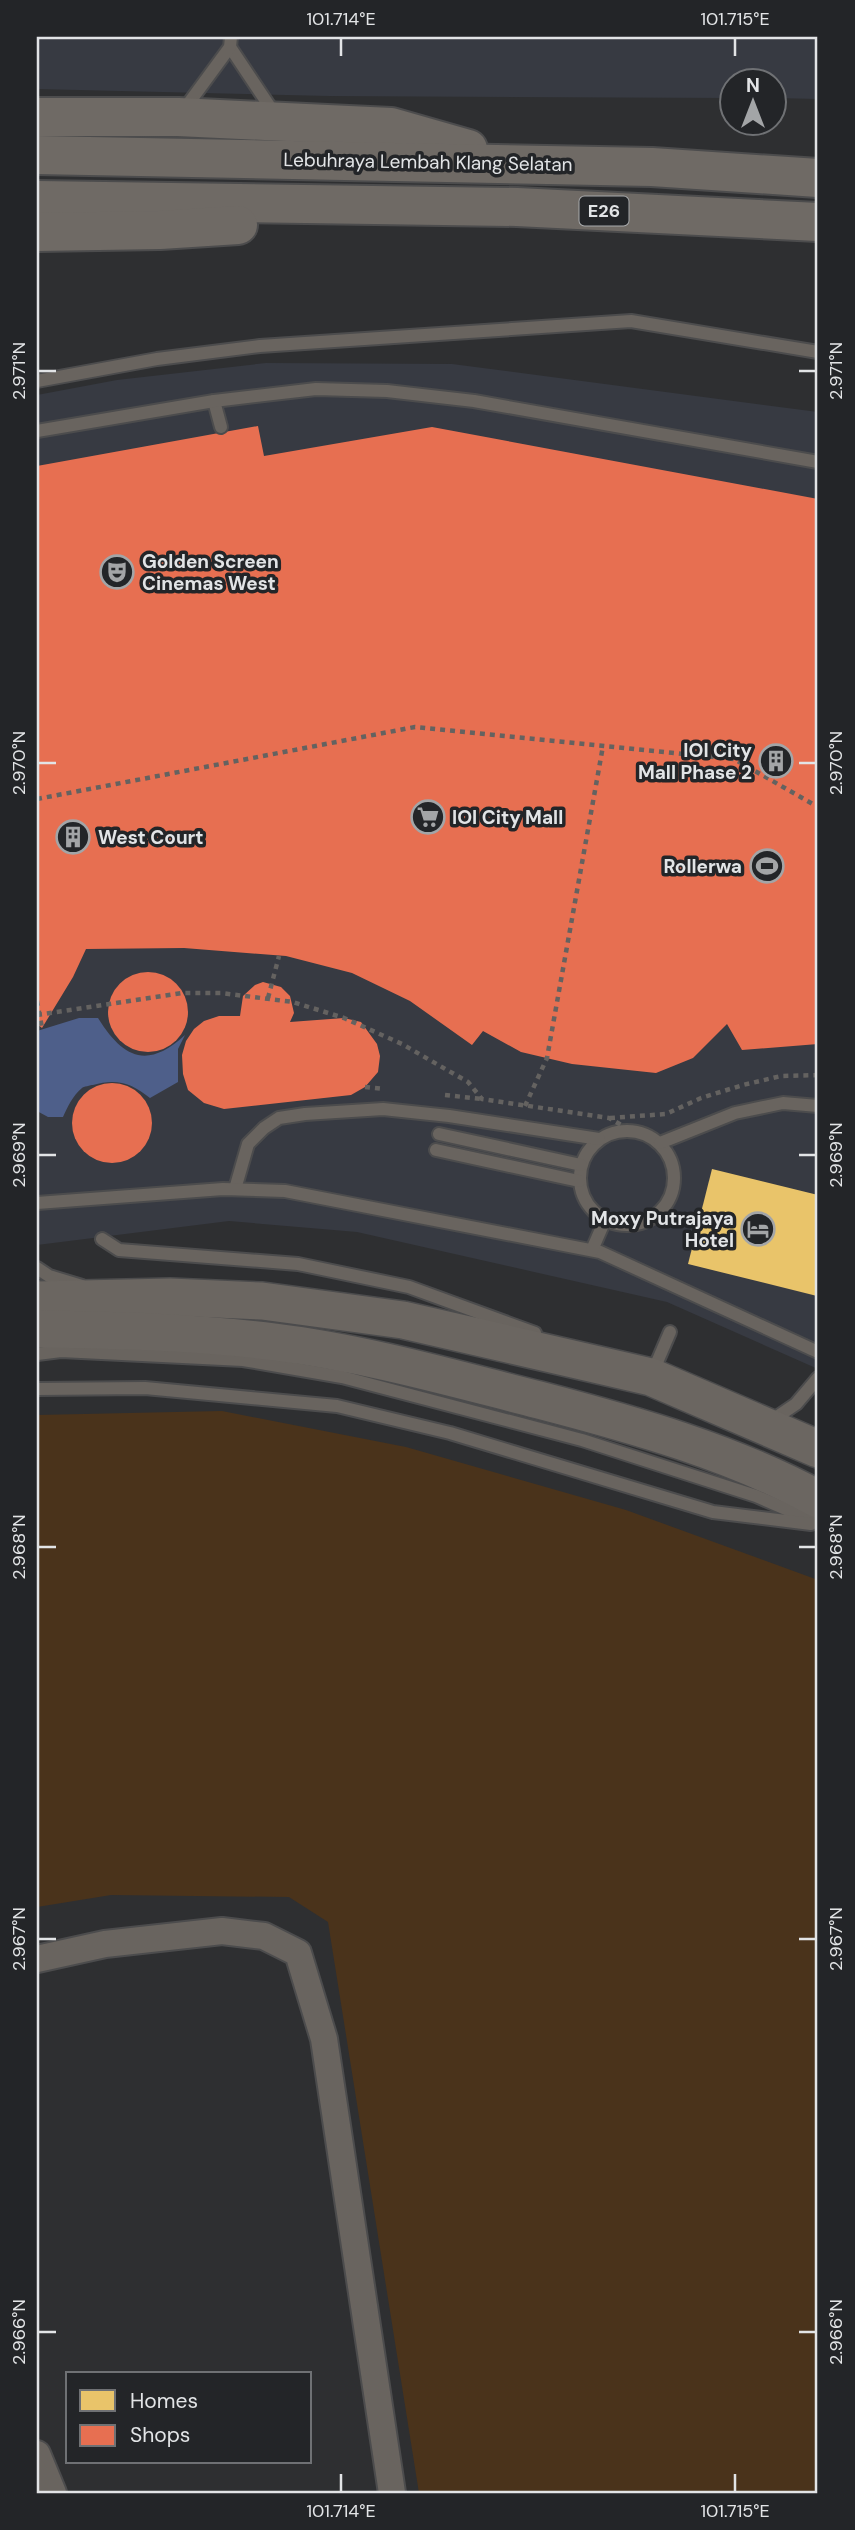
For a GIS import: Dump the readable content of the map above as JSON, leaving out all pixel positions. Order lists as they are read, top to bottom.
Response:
{
  "streets": {
    "highway": ["Lebuhraya Lembah Klang Selatan", "E26"]
  },
  "places": {
    "theatre": ["Golden Screen Cinemas West"],
    "building": ["IOI City Mall Phase 2", "West Court"],
    "supermarket": ["IOI City Mall"],
    "sports": ["Rollerwa"],
    "hotel": ["Moxy Putrajaya Hotel"]
  },
  "legend": ["Homes", "Shops"],
  "north": "top",
  "coordinates": [
    "101.714°E",
    "101.715°E",
    "2.971°N",
    "2.970°N",
    "2.969°N",
    "2.968°N",
    "2.967°N",
    "2.966°N"
  ]
}
